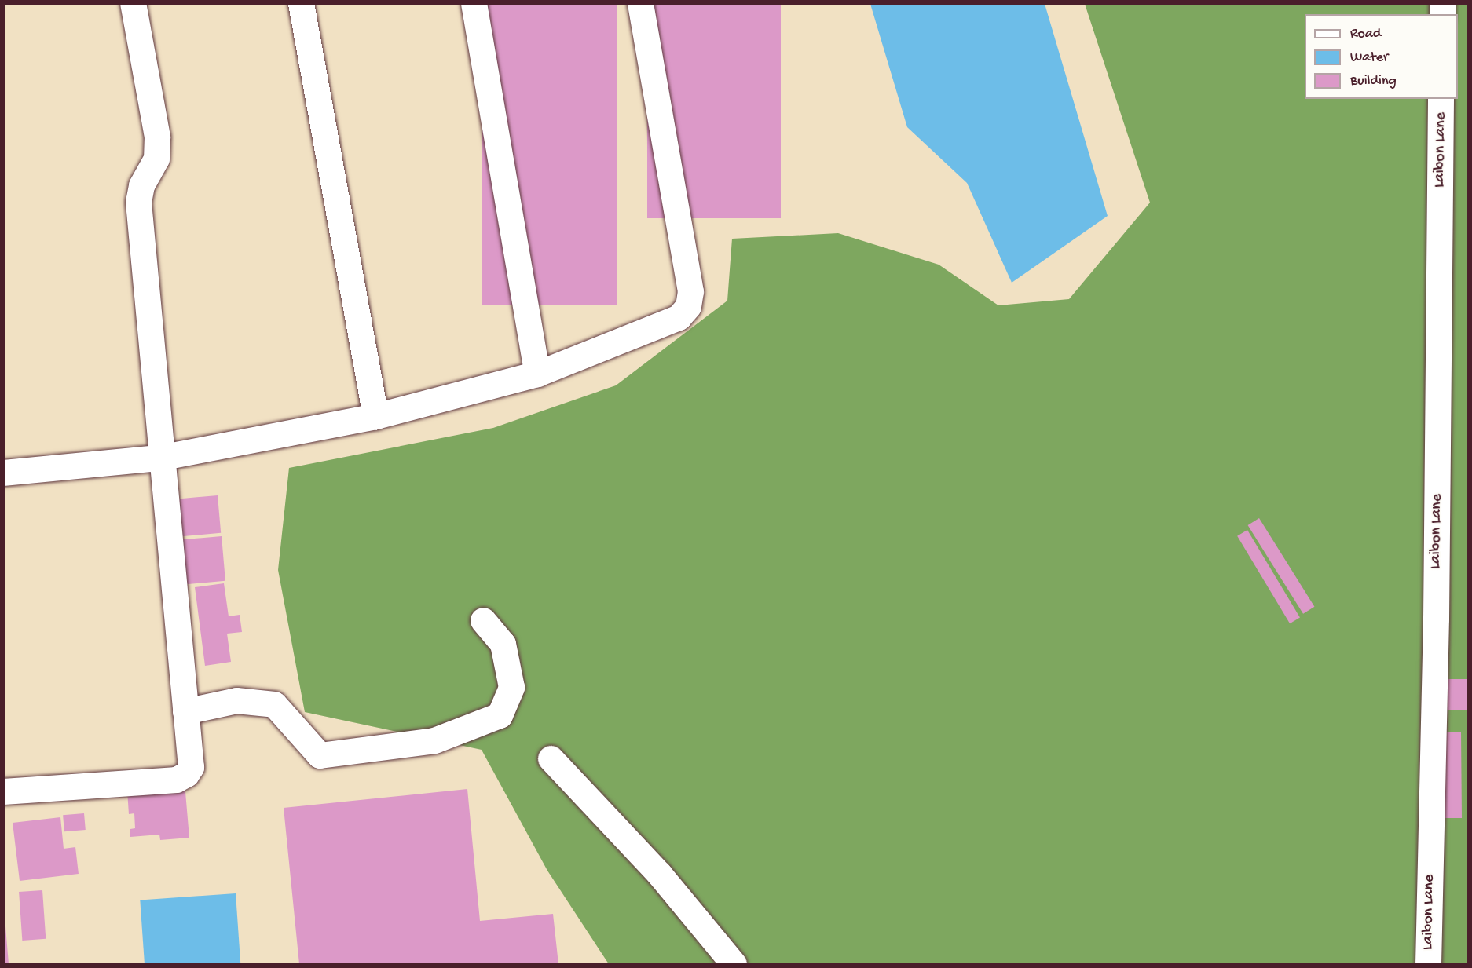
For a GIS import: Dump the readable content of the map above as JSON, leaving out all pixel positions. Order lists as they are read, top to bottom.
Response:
{
  "streets": {
    "street": ["Laibon Lane"]
  },
  "legend": ["Road", "Water", "Building"]
}
